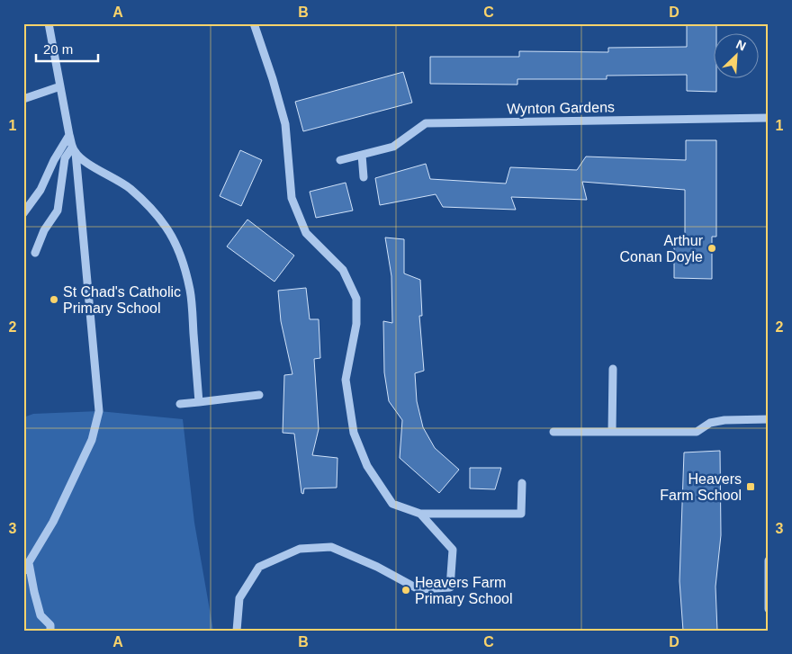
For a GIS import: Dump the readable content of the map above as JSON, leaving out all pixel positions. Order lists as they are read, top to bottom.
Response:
{
  "streets": {
    "street": ["Wynton Gardens"]
  },
  "places": {
    "other": ["Arthur Conan Doyle", "St Chad's Catholic Primary School", "Heavers Farm Primary School"],
    "transit": ["Heavers Farm School"]
  },
  "scale_bar": "20 m",
  "north": "top right",
  "grid": {
    "columns": [
      "A",
      "B",
      "C",
      "D"
    ],
    "rows": ["1", "2", "3"]
  }
}
